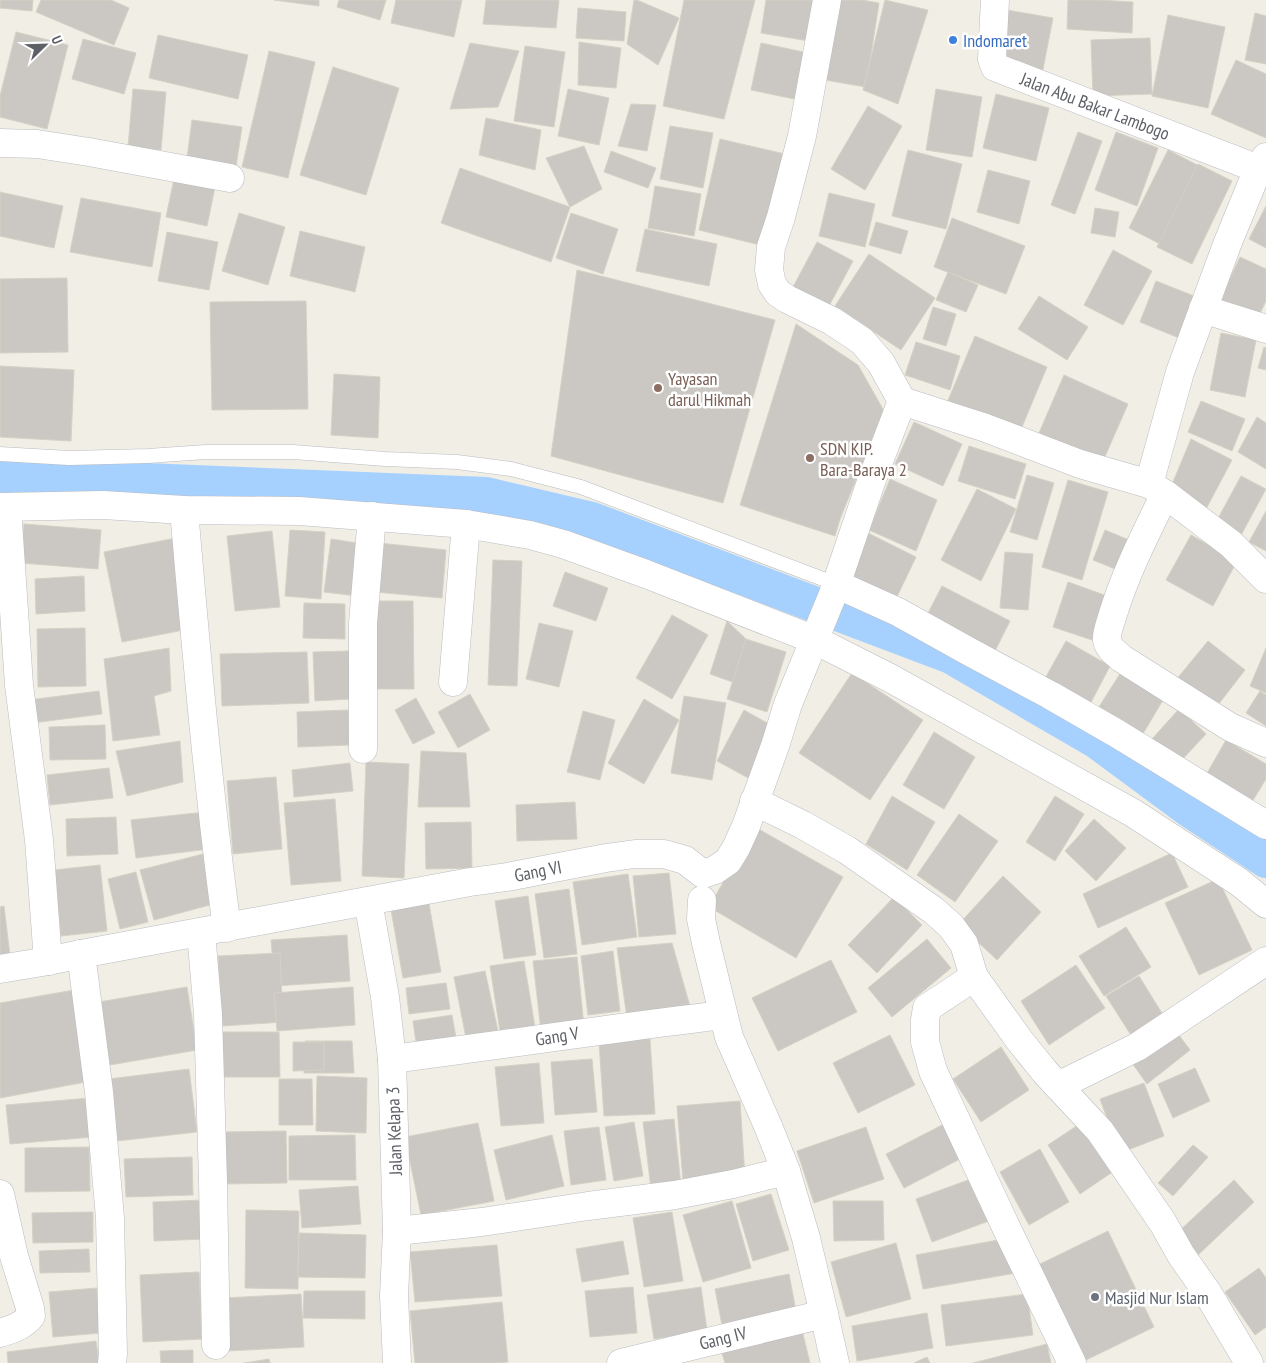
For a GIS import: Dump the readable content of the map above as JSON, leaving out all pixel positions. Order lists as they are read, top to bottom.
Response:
{
  "streets": {
    "street": [
      "Jalan Abu Bakar Lambogo",
      "Gang VI",
      "Gang V",
      "Jalan Kelapa 3",
      "Gang IV"
    ]
  },
  "crossings": [
    ["Gang VI", "Jalan Kelapa 3"],
    ["Gang V", "Jalan Kelapa 3"]
  ],
  "places": [
    "Indomaret",
    "Yayasan darul Hikmah",
    "SDN KIP. Bara-Baraya 2",
    "Masjid Nur Islam"
  ],
  "north": "top right"
}
